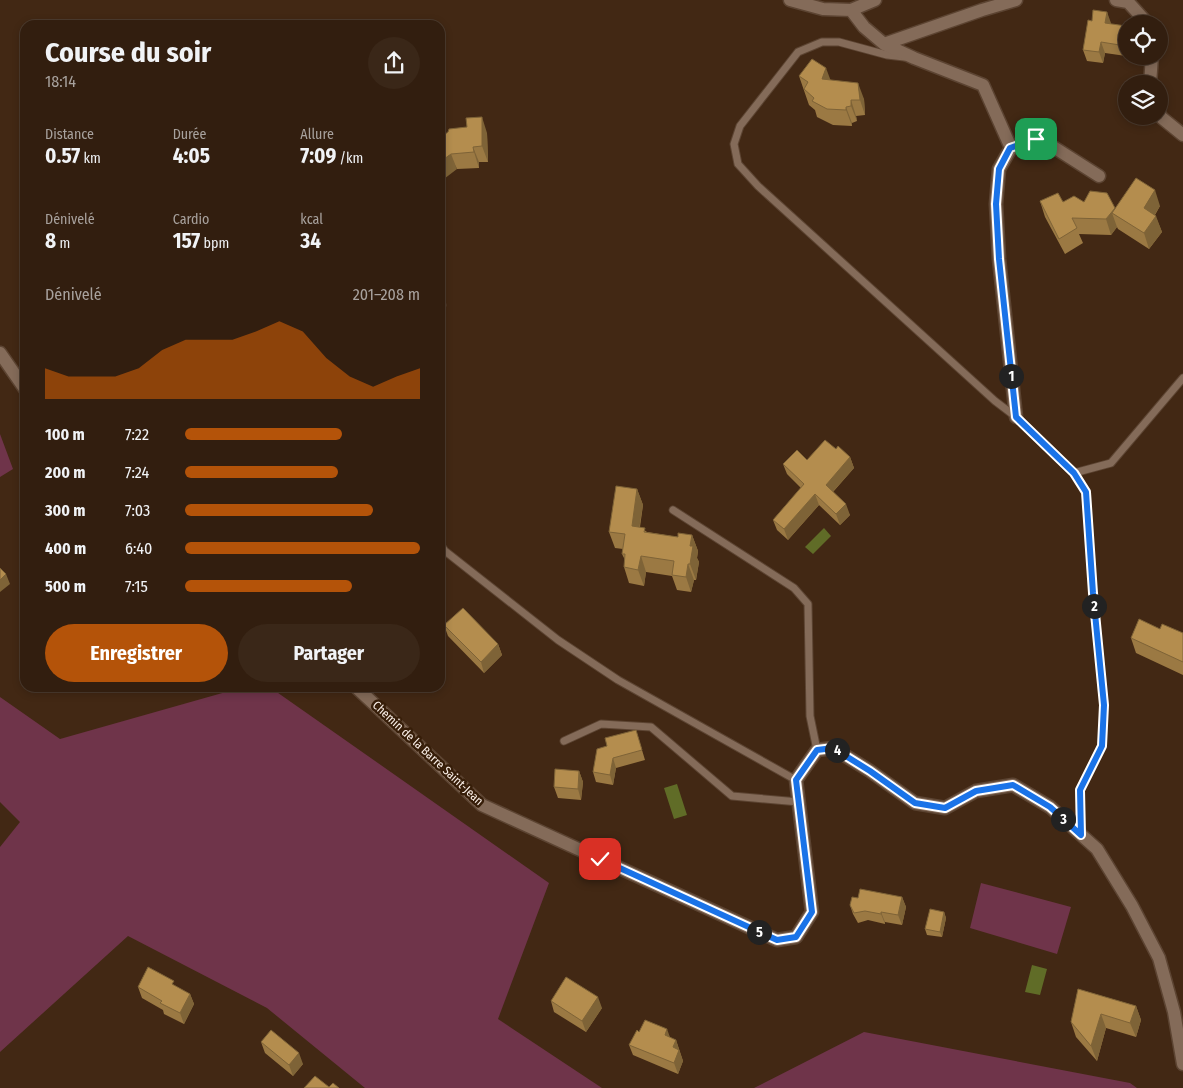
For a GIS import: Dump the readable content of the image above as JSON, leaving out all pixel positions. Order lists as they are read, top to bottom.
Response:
{
  "streets": {
    "street": ["Chemin de la Barre Saint-Jean"]
  },
  "page": {
    "heading": ["Course du soir", "18:14"],
    "stats": [
      ["Distance", "0.57 km"],
      ["Durée", "4:05"],
      ["Allure", "7:09 /km"],
      ["Dénivelé", "8 m"],
      ["Cardio", "157 bpm"],
      ["kcal", "34"]
    ],
    "chart": ["Dénivelé", "201–208 m"],
    "pins": [
      "1",
      "2",
      "4",
      "3",
      "5"
    ],
    "list": [
      {
        "name": "100 m",
        "note": "7:22"
      },
      {
        "name": "200 m",
        "note": "7:24"
      },
      {
        "name": "300 m",
        "note": "7:03"
      },
      {
        "name": "400 m",
        "note": "6:40"
      },
      {
        "name": "500 m",
        "note": "7:15"
      }
    ],
    "buttons": ["Enregistrer", "Partager"]
  }
}
